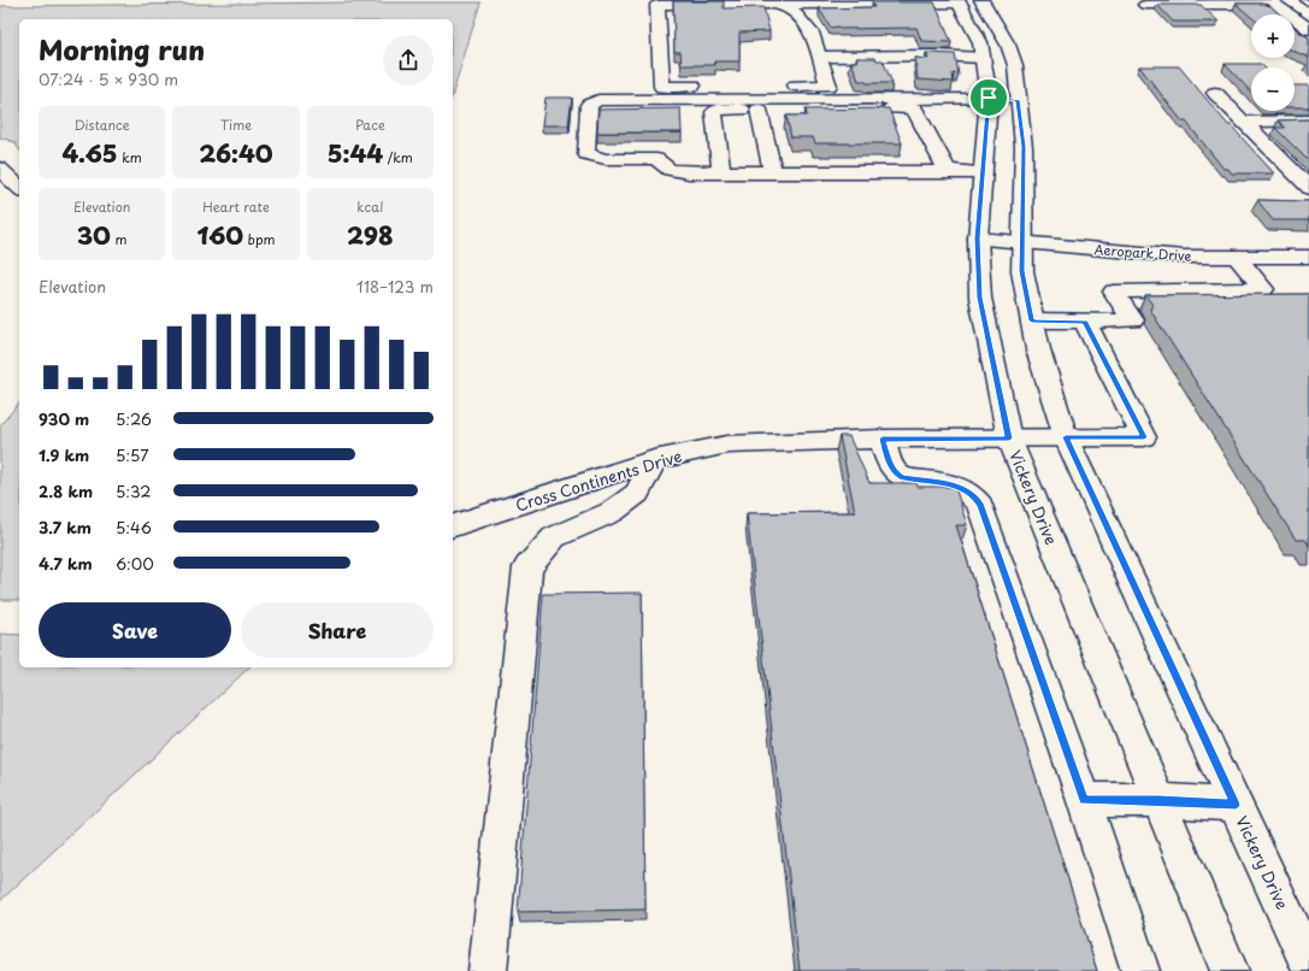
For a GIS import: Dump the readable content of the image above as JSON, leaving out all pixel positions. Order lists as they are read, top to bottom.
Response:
{
  "streets": {
    "main road": ["Aeropark Drive", "Cross Continents Drive", "Vickery Drive"]
  },
  "crossings": [
    ["Aeropark Drive", "Vickery Drive"],
    ["Cross Continents Drive", "Vickery Drive"]
  ],
  "page": {
    "map_buttons": ["+", "−"],
    "heading": ["Morning run", "07:24 · 5 × 930 m"],
    "stats": [
      ["Distance", "4.65 km"],
      ["Time", "26:40"],
      ["Pace", "5:44 /km"],
      ["Elevation", "30 m"],
      ["Heart rate", "160 bpm"],
      ["kcal", "298"]
    ],
    "chart": ["Elevation", "118–123 m"],
    "list": [
      {
        "name": "930 m",
        "note": "5:26"
      },
      {
        "name": "1.9 km",
        "note": "5:57"
      },
      {
        "name": "2.8 km",
        "note": "5:32"
      },
      {
        "name": "3.7 km",
        "note": "5:46"
      },
      {
        "name": "4.7 km",
        "note": "6:00"
      }
    ],
    "buttons": ["Save", "Share"]
  }
}
